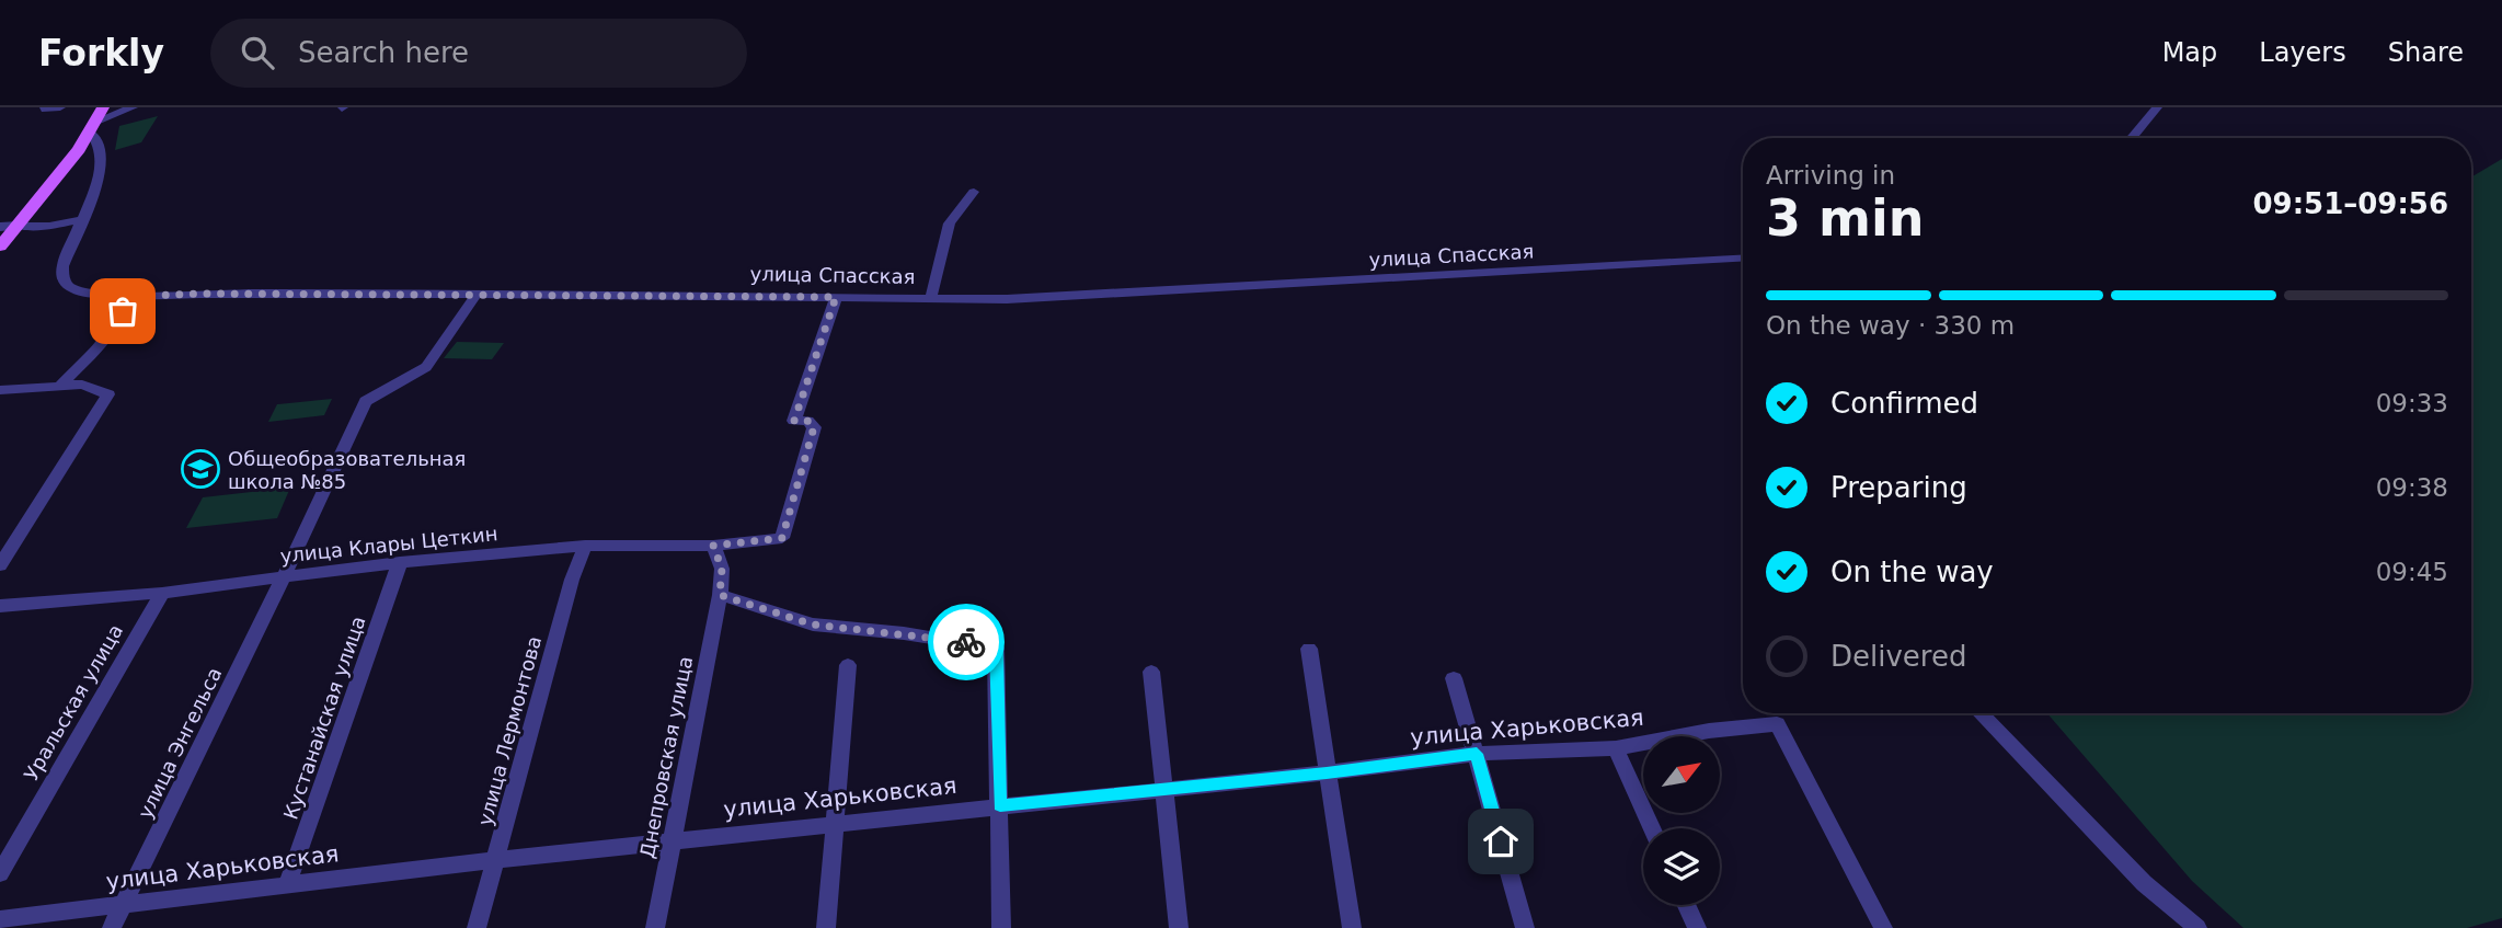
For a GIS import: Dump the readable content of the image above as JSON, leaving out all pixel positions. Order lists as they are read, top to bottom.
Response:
{
  "streets": {
    "street": [
      "улица Спасская",
      "улица Клары Цеткин",
      "Уральская улица",
      "Кустанайская улица",
      "улица Харьковская",
      "улица Лермонтова",
      "улица Энгельса",
      "Днепровская улица"
    ]
  },
  "crossings": [
    ["улица Спасская", "улица Клары Цеткин"],
    ["улица Спасская", "улица Энгельса"],
    ["улица Клары Цеткин", "Уральская улица"],
    ["улица Клары Цеткин", "Кустанайская улица"],
    ["улица Клары Цеткин", "улица Лермонтова"],
    ["улица Клары Цеткин", "улица Энгельса"],
    ["улица Клары Цеткин", "Днепровская улица"],
    ["Кустанайская улица", "улица Харьковская"],
    ["улица Харьковская", "улица Лермонтова"],
    ["улица Харьковская", "улица Энгельса"],
    ["улица Харьковская", "Днепровская улица"]
  ],
  "places": {
    "school or university": ["Общеобразовательная школа №85"]
  },
  "north": "top right",
  "page": {
    "header": "Forkly",
    "search": "Search here",
    "nav": ["Map", "Layers", "Share"],
    "heading": ["3 min", "Arriving in", "09:51–09:56"],
    "bar": "On the way · 330 m",
    "list": [
      ["Confirmed", "09:33"],
      ["Preparing", "09:38"],
      ["On the way", "09:45"],
      "Delivered"
    ]
  }
}
